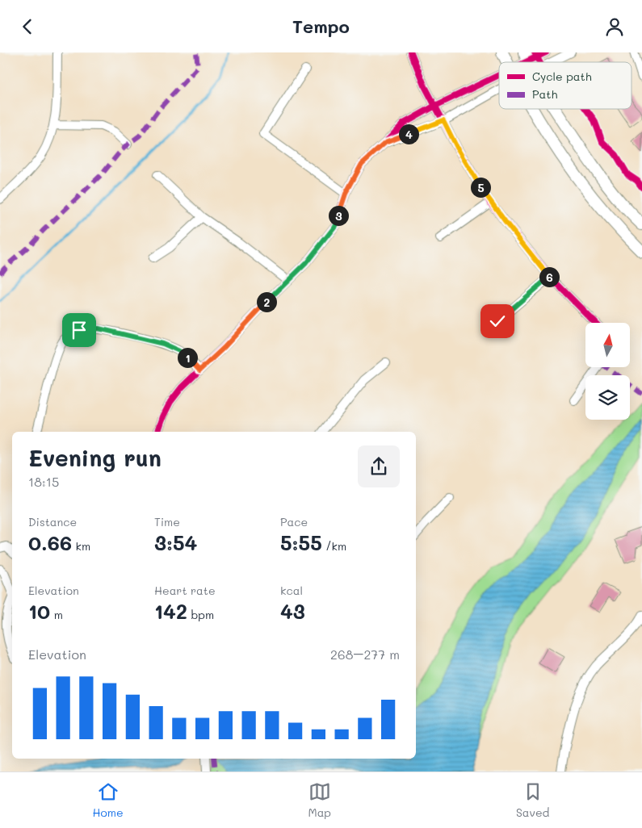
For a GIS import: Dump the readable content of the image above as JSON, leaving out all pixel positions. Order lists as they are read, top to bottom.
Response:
{
  "legend": ["Cycle path", "Path"],
  "north": "top",
  "page": {
    "header": "Tempo",
    "pins": [
      "4",
      "5",
      "3",
      "6",
      "2",
      "1"
    ],
    "heading": ["Evening run", "18:15"],
    "stats": [
      ["Distance", "0.66 km"],
      ["Time", "3:54"],
      ["Pace", "5:55 /km"],
      ["Elevation", "10 m"],
      ["Heart rate", "142 bpm"],
      ["kcal", "43"]
    ],
    "chart": ["Elevation", "268–277 m"],
    "tabs": ["Home", "Map", "Saved"]
  }
}
